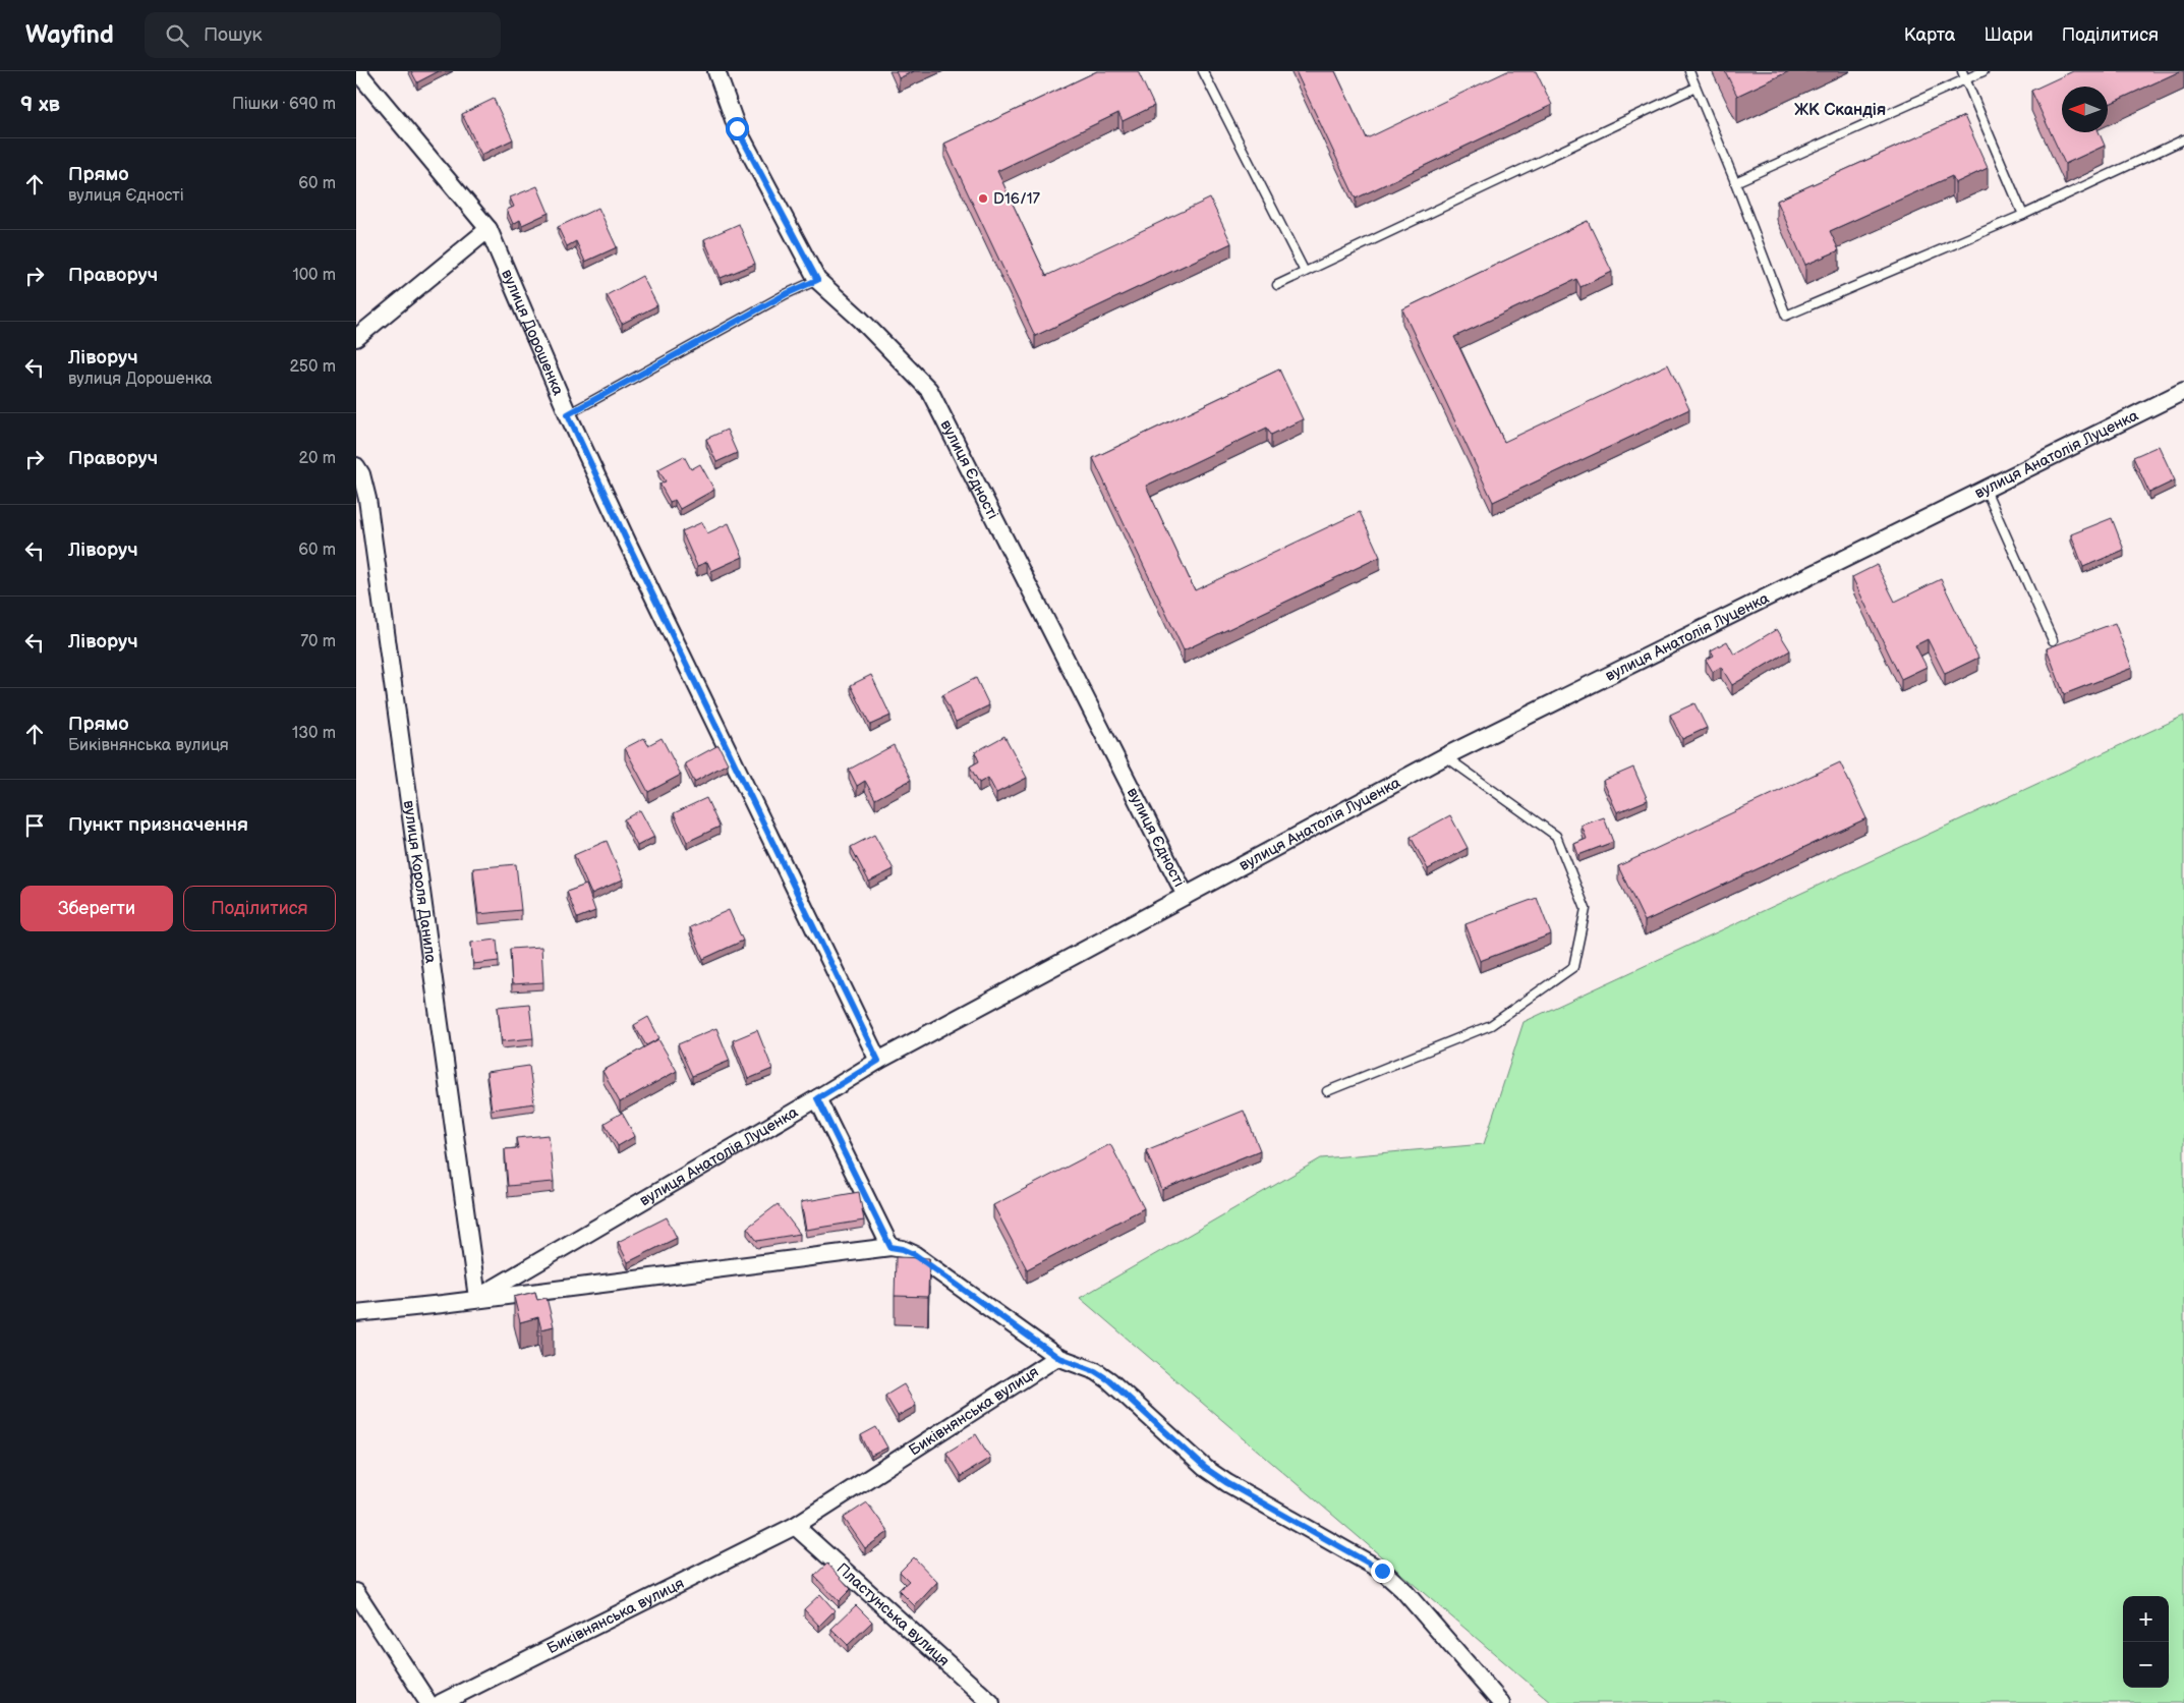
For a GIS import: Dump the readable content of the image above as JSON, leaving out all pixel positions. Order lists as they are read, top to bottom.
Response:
{
  "streets": {
    "street": [
      "вулиця Дорошенка",
      "вулиця Анатолія Луценка",
      "вулиця Єдності",
      "вулиця Короля Данила",
      "Биківнянська вулиця",
      "Пластунська вулиця"
    ]
  },
  "crossings": [
    ["вулиця Дорошенка", "вулиця Анатолія Луценка"],
    ["вулиця Анатолія Луценка", "вулиця Єдності"],
    ["вулиця Анатолія Луценка", "вулиця Короля Данила"],
    ["вулиця Анатолія Луценка", "Биківнянська вулиця"],
    ["Биківнянська вулиця", "Пластунська вулиця"]
  ],
  "districts": ["ЖК Скандія"],
  "places": ["D16/17"],
  "north": "left",
  "page": {
    "header": "Wayfind",
    "search": "Пошук",
    "nav": ["Карта", "Шари", "Поділитися"],
    "heading": ["9 хв", "Пішки · 690 m"],
    "list": [
      ["Прямо", "вулиця Єдності", "60 m"],
      ["Праворуч", "100 m"],
      ["Ліворуч", "вулиця Дорошенка", "250 m"],
      ["Праворуч", "20 m"],
      ["Ліворуч", "60 m"],
      ["Ліворуч", "70 m"],
      ["Прямо", "Биківнянська вулиця", "130 m"],
      "Пункт призначення"
    ],
    "buttons": ["Зберегти", "Поділитися"],
    "map_buttons": ["+", "−"]
  }
}
